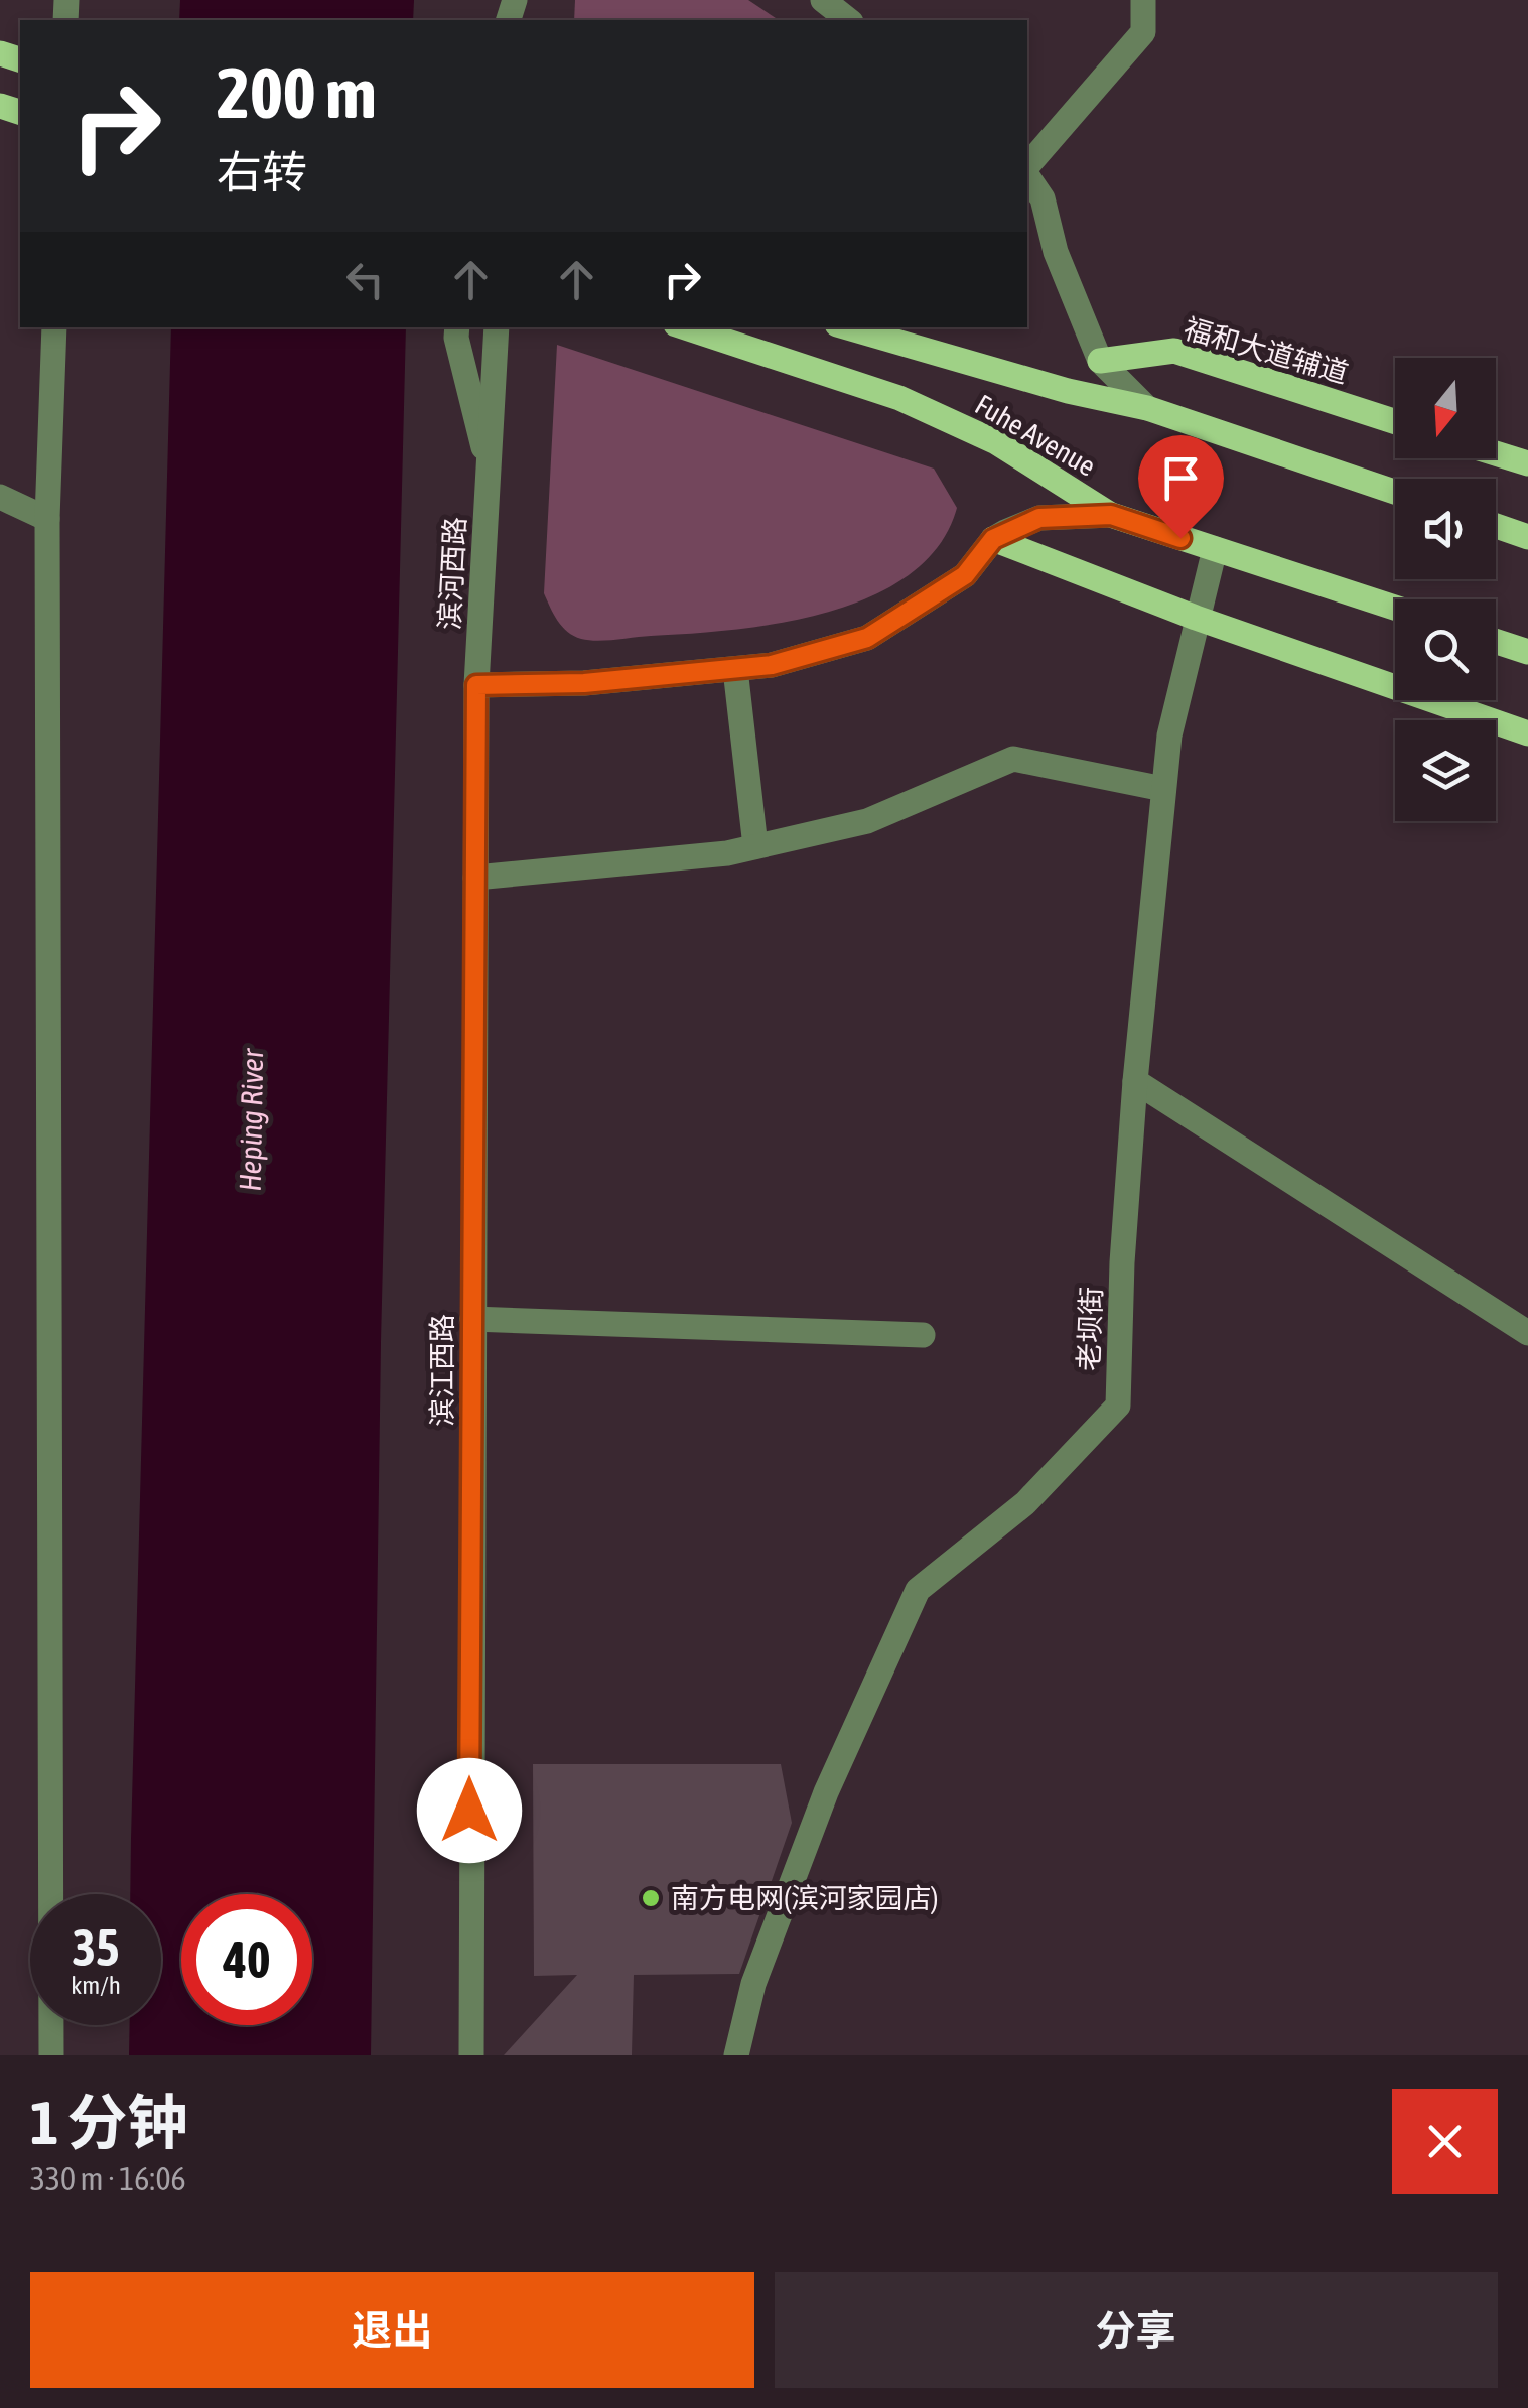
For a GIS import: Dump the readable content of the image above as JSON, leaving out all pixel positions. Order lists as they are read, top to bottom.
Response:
{
  "streets": {
    "main road": ["福和大道辅道", "Fuhe Avenue"],
    "street": ["滨河西路", "老坝街", "滨江西路"]
  },
  "crossings": [
    ["Fuhe Avenue", "老坝街"],
    ["滨河西路", "滨江西路"]
  ],
  "water": ["Heping River"],
  "places": ["南方电网(滨河家园店)"],
  "north": "bottom",
  "page": {
    "turn": ["200 m", "右转"],
    "speed": "35 km/h",
    "limit": "40",
    "heading": ["1 分钟", "330 m · 16:06"],
    "buttons": ["退出", "分享"]
  }
}
